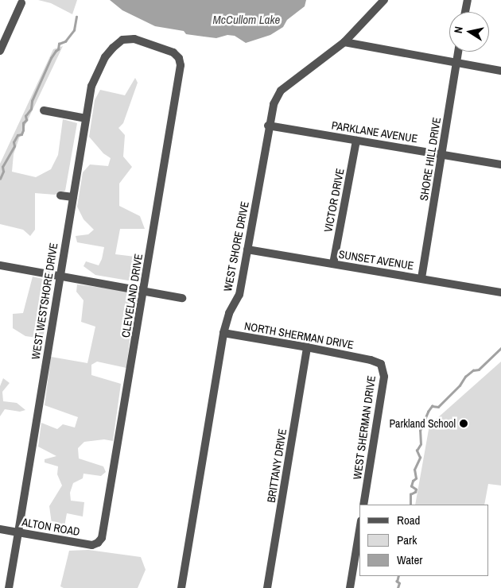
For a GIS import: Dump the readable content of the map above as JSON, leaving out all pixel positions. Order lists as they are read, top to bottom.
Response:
{
  "streets": {
    "street": [
      "PARKLANE AVENUE",
      "SHORE HILL DRIVE",
      "VICTOR DRIVE",
      "WEST SHORE DRIVE",
      "SUNSET AVENUE",
      "CLEVELAND DRIVE",
      "WEST WESTSHORE DRIVE",
      "NORTH SHERMAN DRIVE",
      "WEST SHERMAN DRIVE",
      "BRITTANY DRIVE",
      "ALTON ROAD"
    ]
  },
  "crossings": [
    ["PARKLANE AVENUE", "SHORE HILL DRIVE"],
    ["PARKLANE AVENUE", "VICTOR DRIVE"],
    ["PARKLANE AVENUE", "WEST SHORE DRIVE"],
    ["SHORE HILL DRIVE", "SUNSET AVENUE"],
    ["VICTOR DRIVE", "SUNSET AVENUE"],
    ["WEST SHORE DRIVE", "SUNSET AVENUE"],
    ["WEST SHORE DRIVE", "NORTH SHERMAN DRIVE"],
    ["CLEVELAND DRIVE", "WEST WESTSHORE DRIVE"],
    ["CLEVELAND DRIVE", "ALTON ROAD"],
    ["WEST WESTSHORE DRIVE", "ALTON ROAD"],
    ["NORTH SHERMAN DRIVE", "WEST SHERMAN DRIVE"],
    ["NORTH SHERMAN DRIVE", "BRITTANY DRIVE"]
  ],
  "water": ["McCullom Lake"],
  "places": ["Parkland School"],
  "legend": ["Road", "Park", "Water"],
  "north": "left"
}
